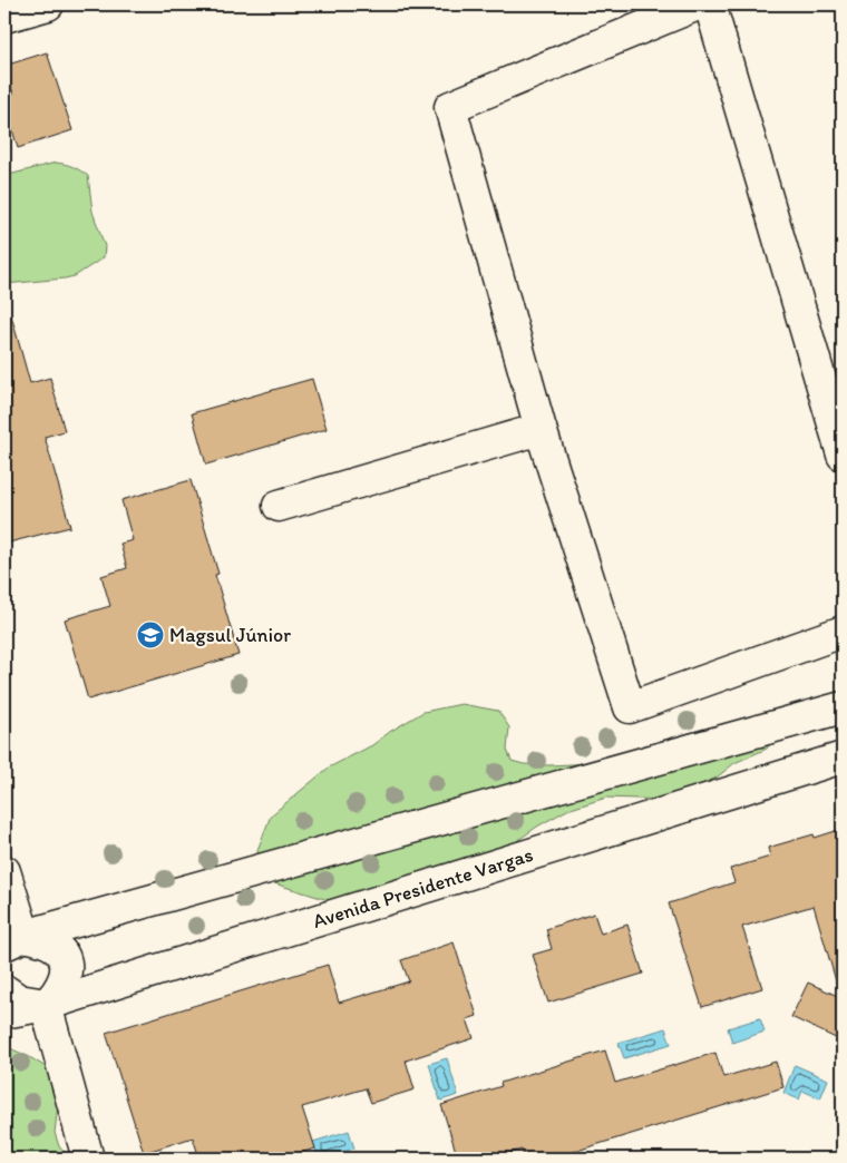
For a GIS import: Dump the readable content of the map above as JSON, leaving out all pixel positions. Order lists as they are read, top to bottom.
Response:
{
  "streets": {
    "street": ["Avenida Presidente Vargas"]
  },
  "places": {
    "school or university": ["Magsul Júnior"]
  }
}
